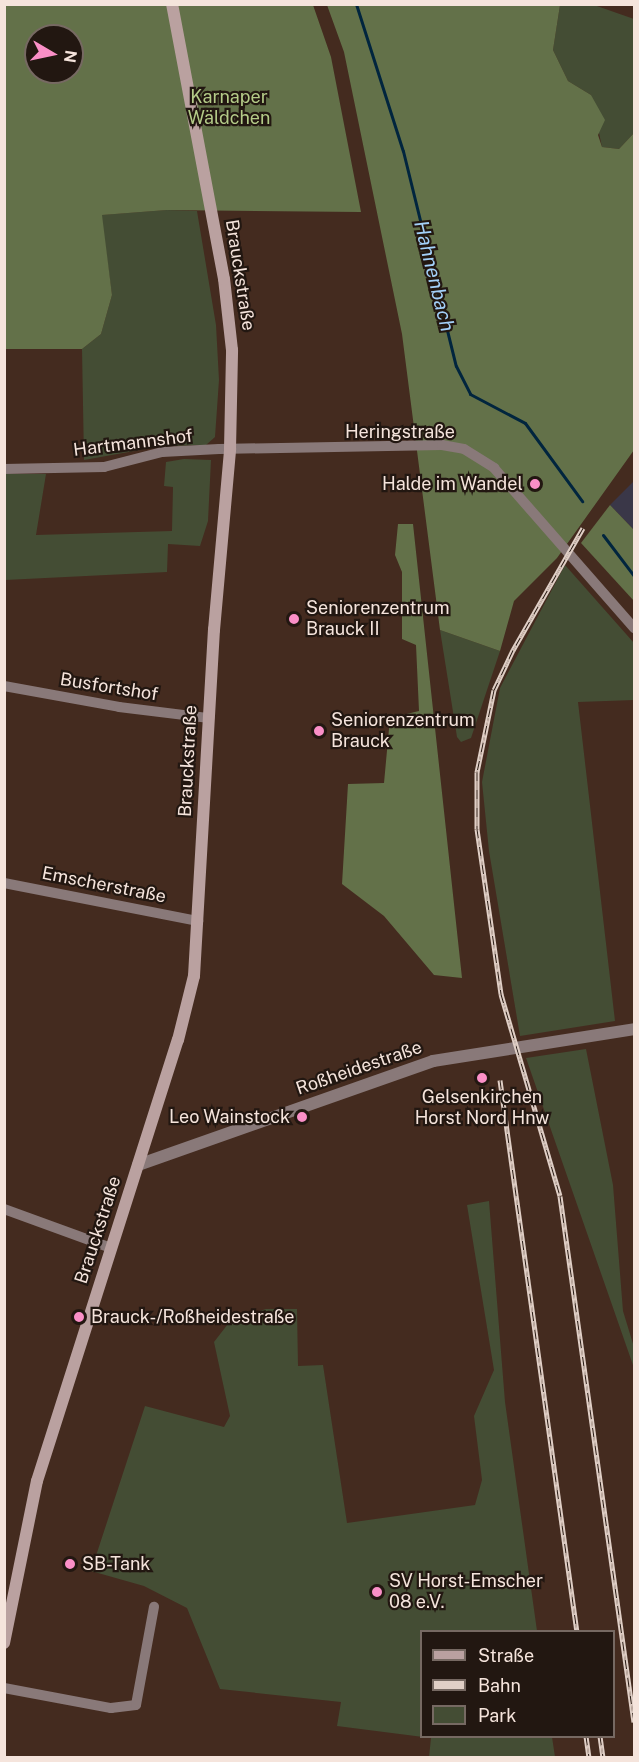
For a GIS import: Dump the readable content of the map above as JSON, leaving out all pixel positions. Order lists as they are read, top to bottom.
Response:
{
  "streets": {
    "main road": ["Brauckstraße"],
    "street": [
      "Heringstraße",
      "Hartmannshof",
      "Busfortshof",
      "Emscherstraße",
      "Roßheidestraße"
    ]
  },
  "crossings": [
    ["Brauckstraße", "Heringstraße"],
    ["Brauckstraße", "Hartmannshof"],
    ["Brauckstraße", "Busfortshof"],
    ["Brauckstraße", "Emscherstraße"],
    ["Brauckstraße", "Roßheidestraße"],
    ["Heringstraße", "Hartmannshof"]
  ],
  "water": ["Hahnenbach"],
  "parks": ["Karnaper Wäldchen"],
  "places": [
    "Halde im Wandel",
    "Seniorenzentrum Brauck II",
    "Seniorenzentrum Brauck",
    "Gelsenkirchen Horst Nord Hnw",
    "Leo Wainstock",
    "Brauck-/Roßheidestraße",
    "SB-Tank",
    "SV Horst-Emscher 08 e.V."
  ],
  "legend": ["Straße", "Bahn", "Park"],
  "north": "right"
}
